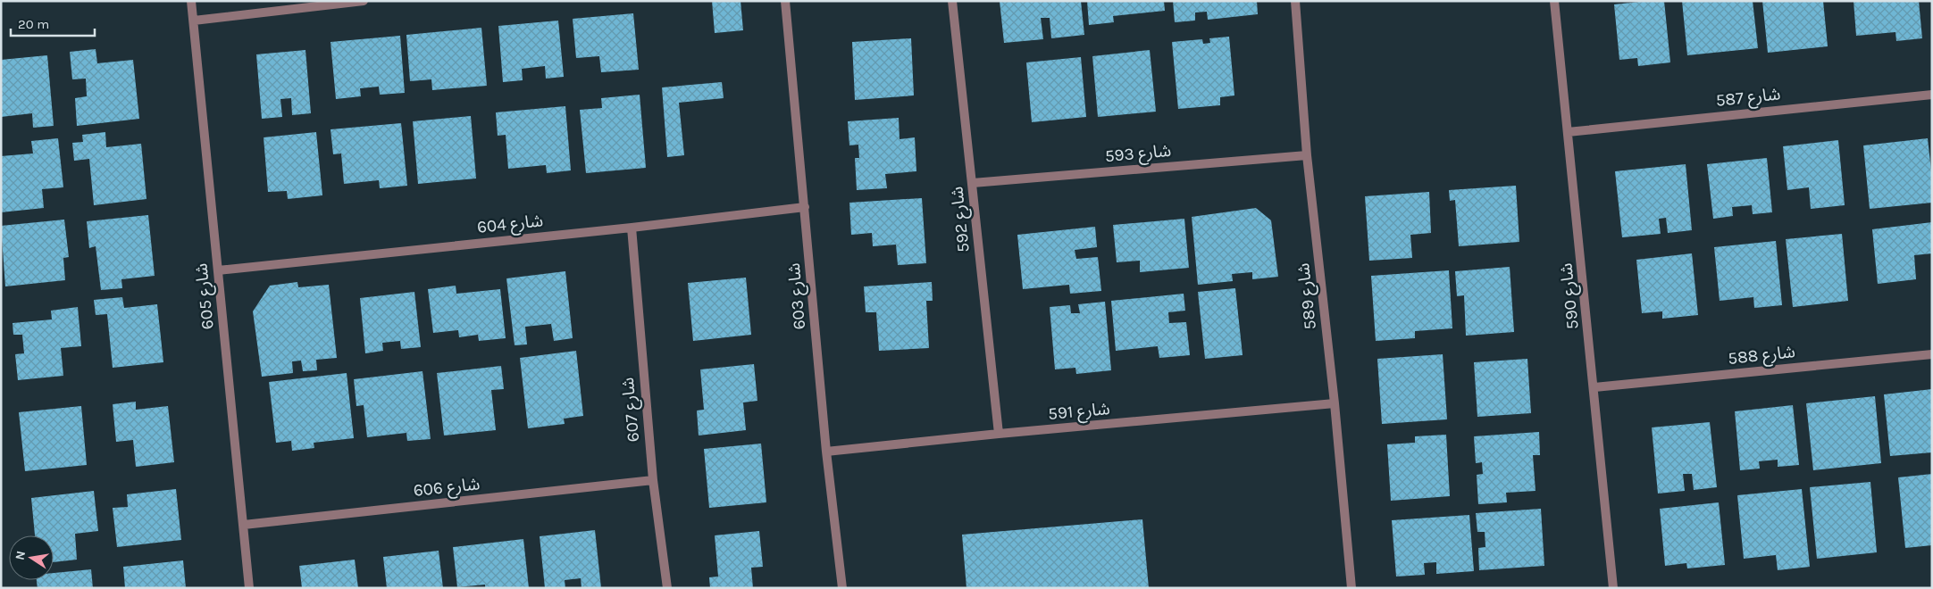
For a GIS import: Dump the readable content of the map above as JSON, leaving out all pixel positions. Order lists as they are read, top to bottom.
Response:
{
  "streets": {
    "street": [
      "شارع 587",
      "شارع 593",
      "شارع 592",
      "شارع 604",
      "شارع 605",
      "شارع 603",
      "شارع 589",
      "شارع 590",
      "شارع 588",
      "شارع 607",
      "شارع 591",
      "شارع 606"
    ]
  },
  "crossings": [
    ["شارع 587", "شارع 590"],
    ["شارع 593", "شارع 592"],
    ["شارع 593", "شارع 589"],
    ["شارع 592", "شارع 591"],
    ["شارع 604", "شارع 605"],
    ["شارع 604", "شارع 603"],
    ["شارع 604", "شارع 607"],
    ["شارع 605", "شارع 606"],
    ["شارع 603", "شارع 591"],
    ["شارع 589", "شارع 591"],
    ["شارع 590", "شارع 588"],
    ["شارع 607", "شارع 606"]
  ],
  "scale_bar": "20 m",
  "north": "left"
}
